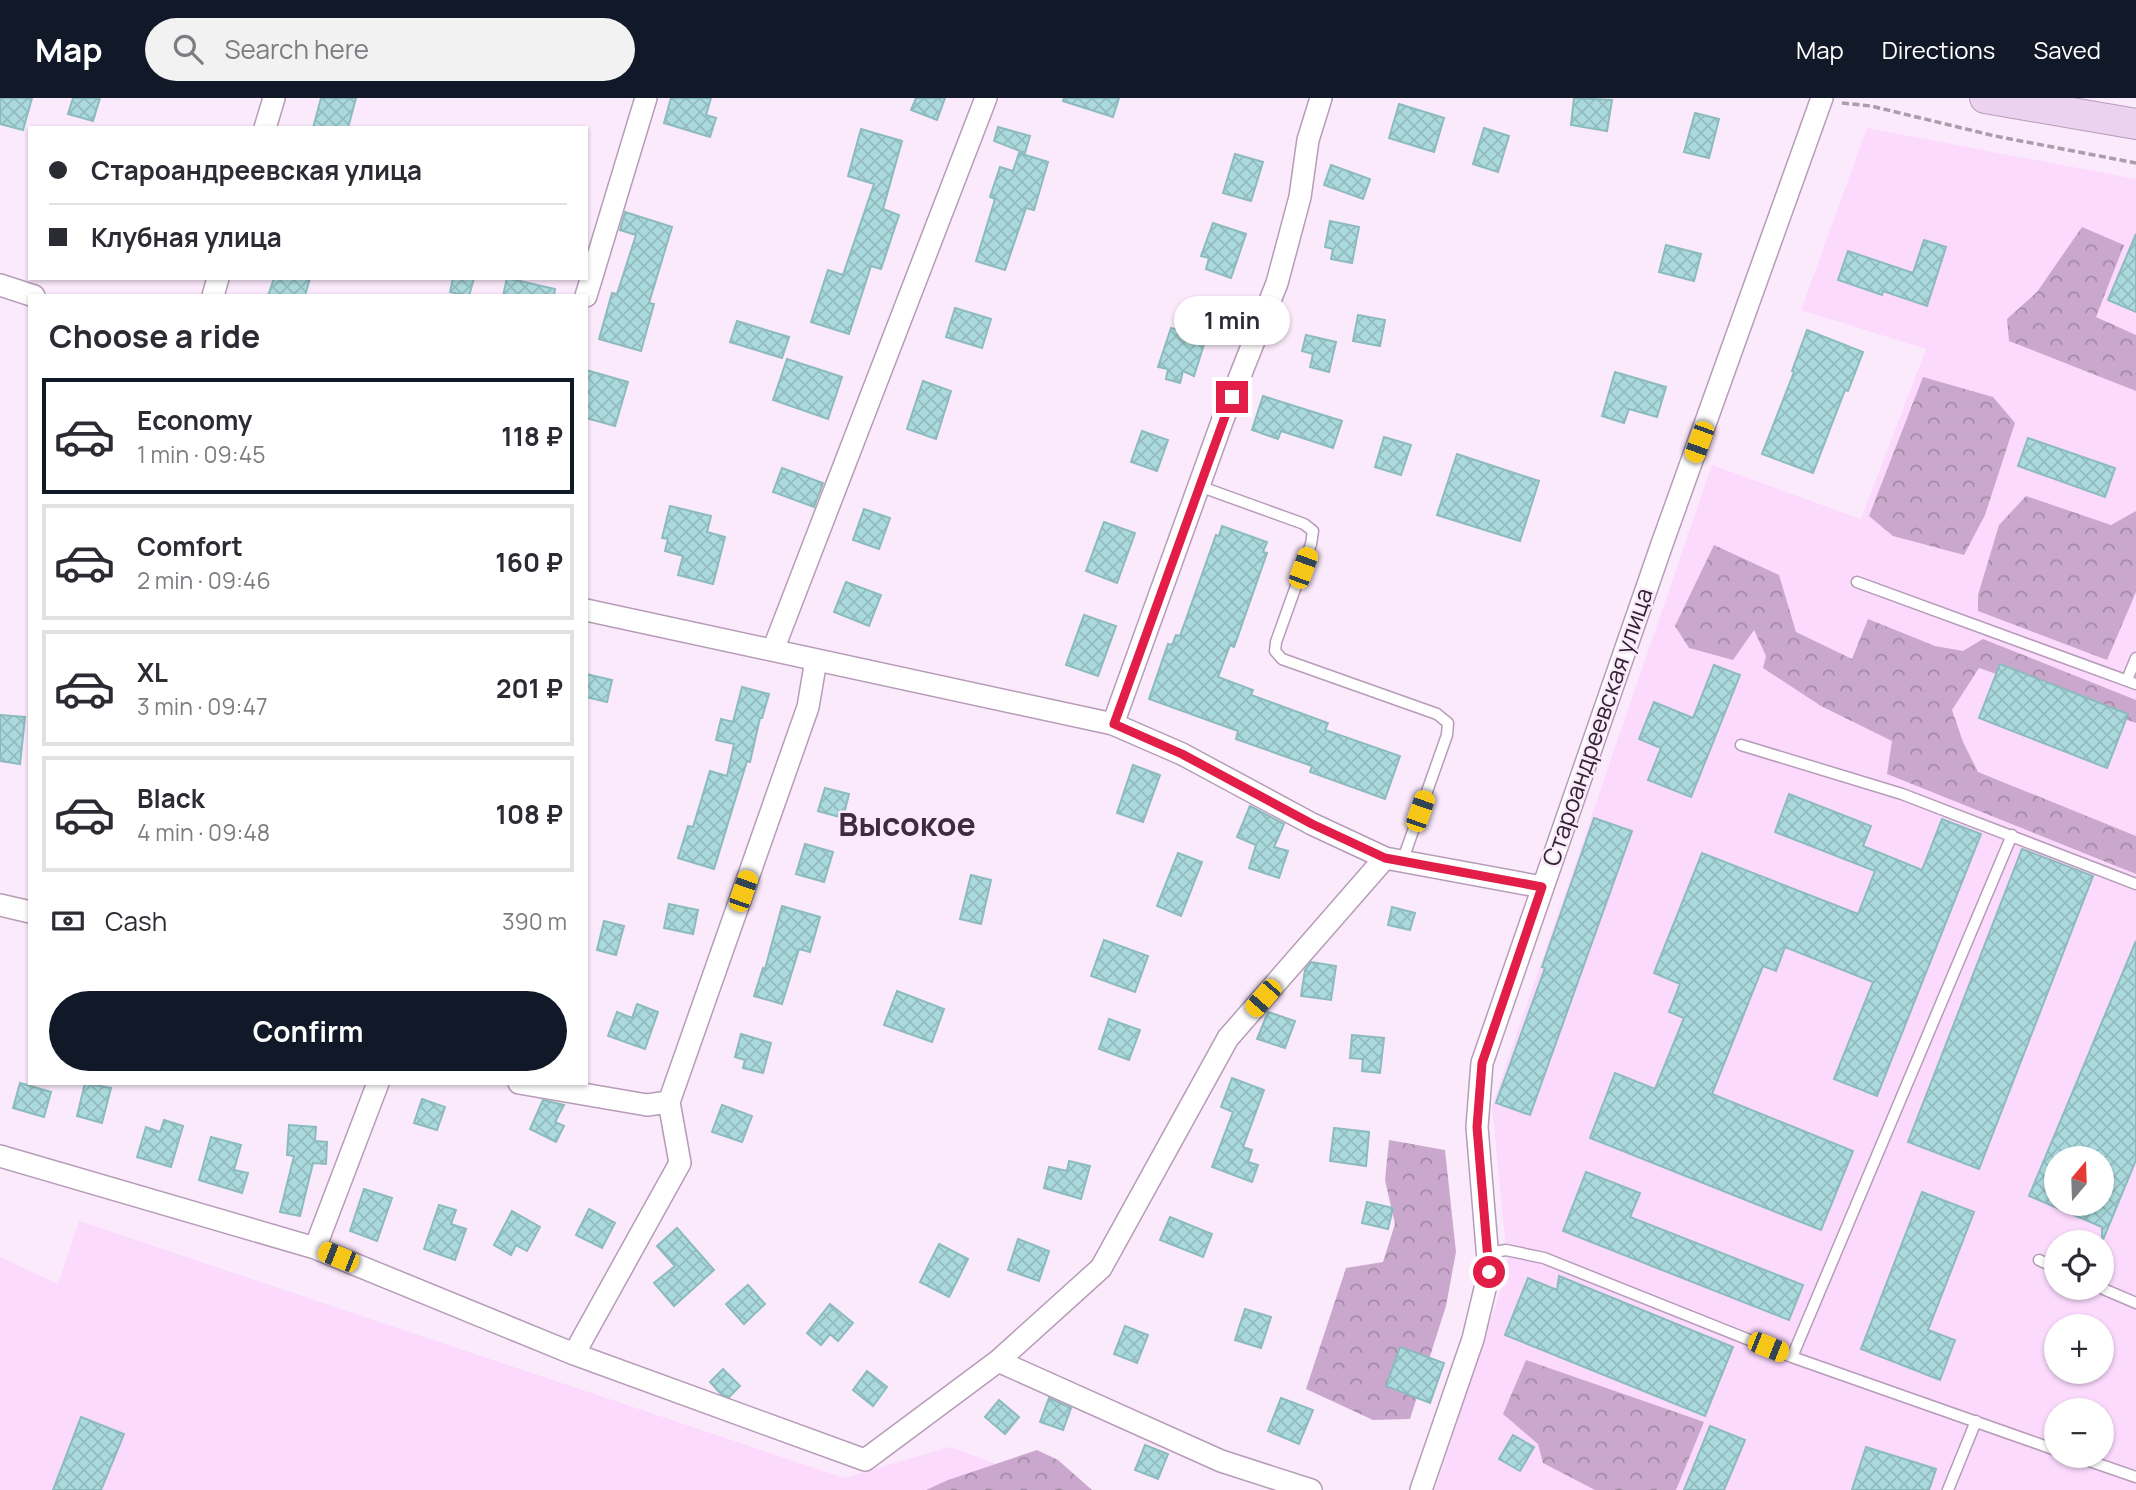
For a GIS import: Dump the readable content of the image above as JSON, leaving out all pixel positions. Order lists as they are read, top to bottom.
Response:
{
  "streets": {
    "street": ["Староандреевская улица"]
  },
  "districts": ["Высокое"],
  "north": "top",
  "page": {
    "header": "Map",
    "search": "Search here",
    "nav": ["Map", "Directions", "Saved"],
    "banner": ["Староандреевская улица", "Клубная улица"],
    "heading": "Choose a ride",
    "bubble": "1 min",
    "list": [
      {
        "name": "Economy",
        "note": "1 min · 09:45",
        "value": "118 ₽"
      },
      {
        "name": "Comfort",
        "note": "2 min · 09:46",
        "value": "160 ₽"
      },
      {
        "name": "XL",
        "note": "3 min · 09:47",
        "value": "201 ₽"
      },
      {
        "name": "Black",
        "note": "4 min · 09:48",
        "value": "108 ₽"
      }
    ],
    "pay": ["Cash", "390 m"],
    "buttons": "Confirm",
    "map_buttons": ["+", "−"]
  }
}
